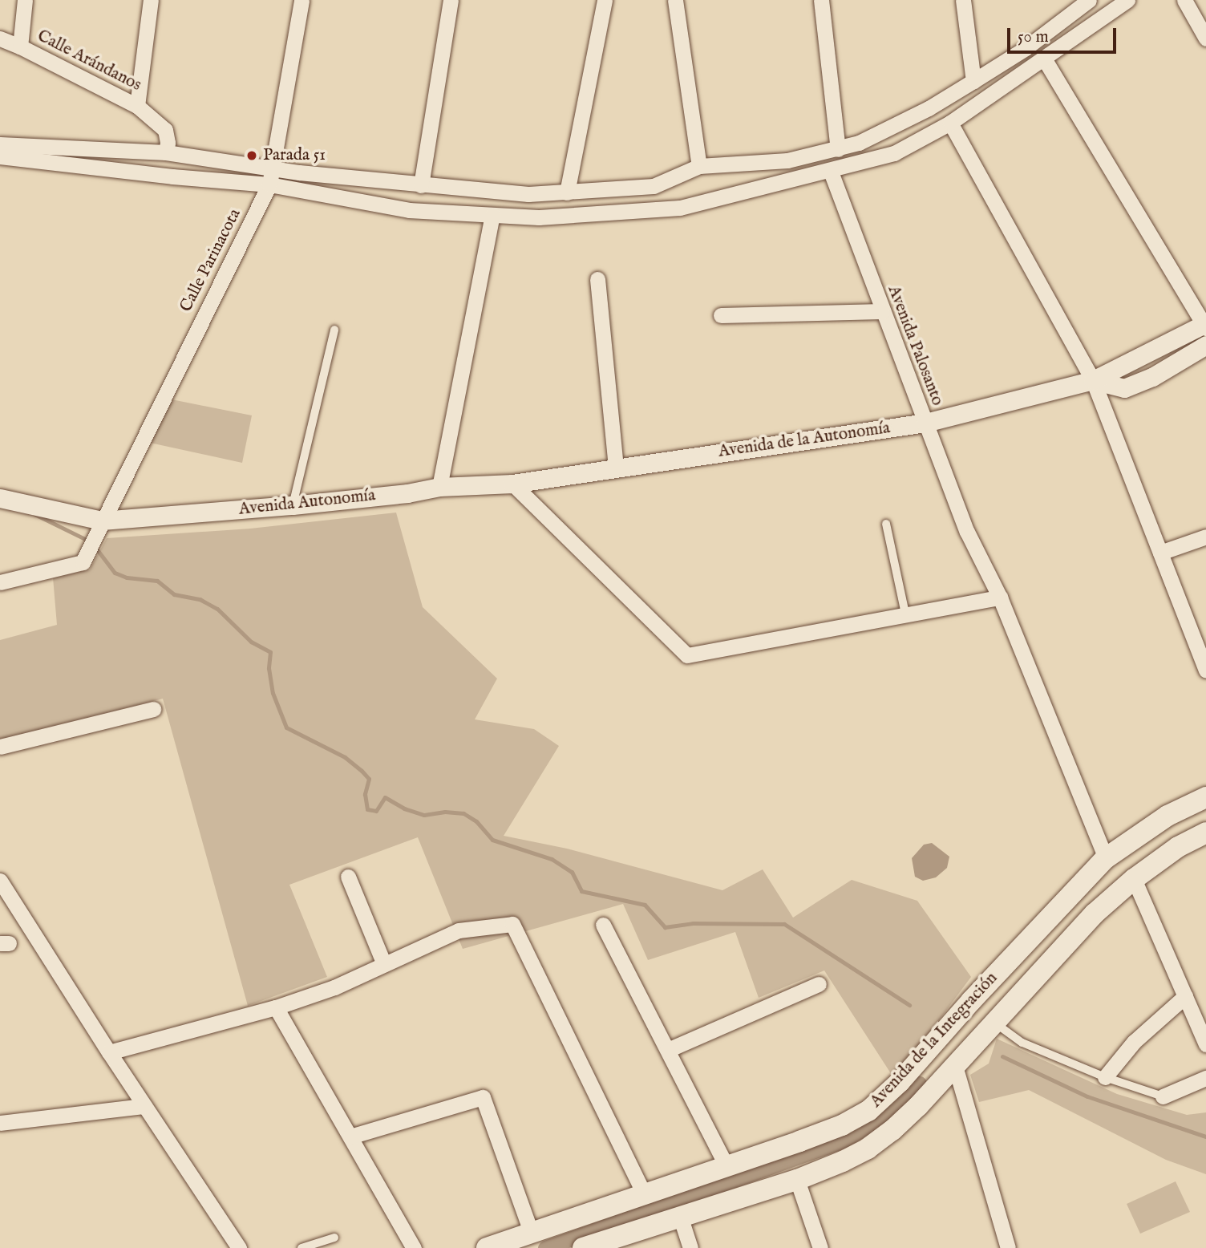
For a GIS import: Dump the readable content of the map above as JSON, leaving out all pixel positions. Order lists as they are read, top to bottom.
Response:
{
  "streets": {
    "main road": ["Avenida de la Integración"],
    "street": [
      "Calle Arándanos",
      "Calle Parinacota",
      "Avenida Palosanto",
      "Avenida de la Autonomía",
      "Avenida Autonomía"
    ]
  },
  "crossings": [
    ["Calle Parinacota", "Avenida Autonomía"],
    ["Avenida Palosanto", "Avenida de la Autonomía"],
    ["Avenida Palosanto", "Avenida de la Integración"],
    ["Avenida de la Autonomía", "Avenida Autonomía"]
  ],
  "places": ["Parada 51"],
  "scale_bar": "50 m"
}
